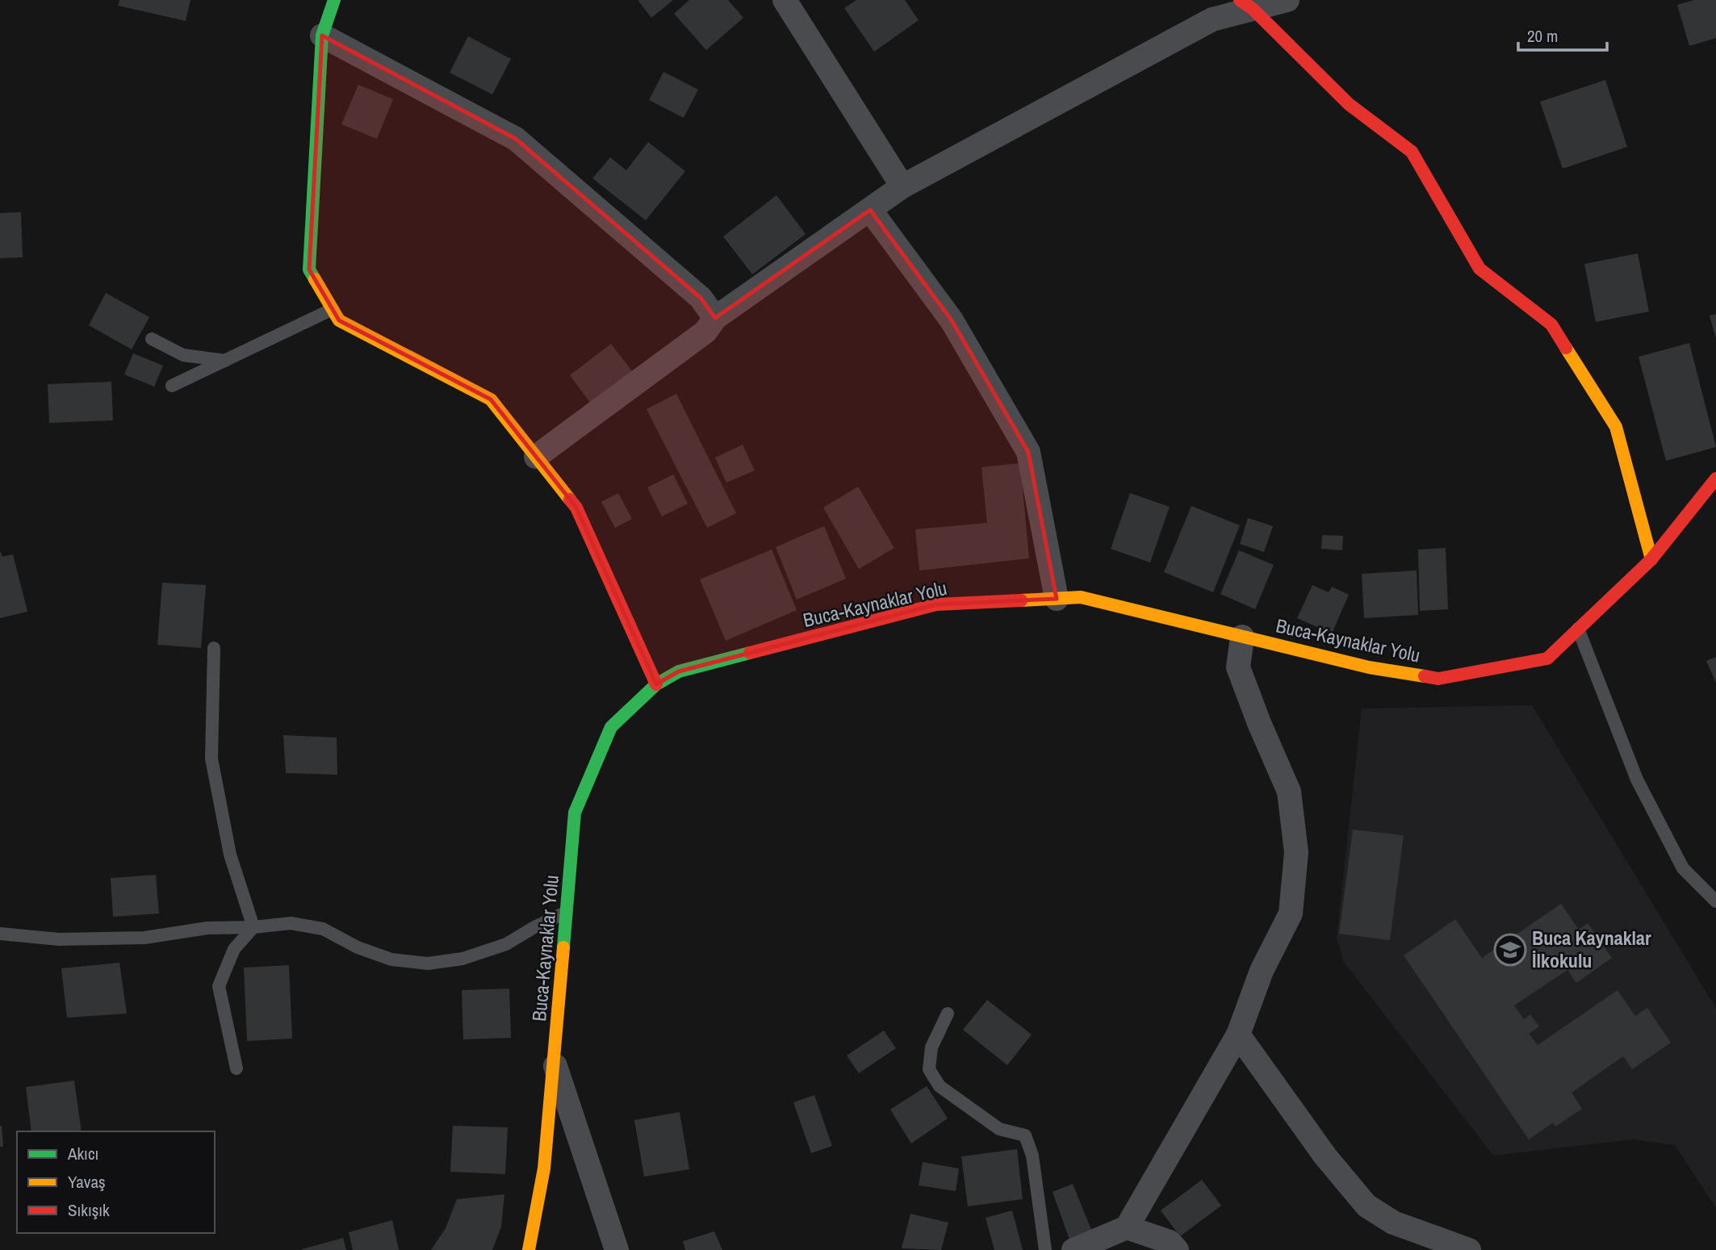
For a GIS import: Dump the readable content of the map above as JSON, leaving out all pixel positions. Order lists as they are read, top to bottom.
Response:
{
  "streets": {
    "street": ["Buca-Kaynaklar Yolu"]
  },
  "places": {
    "school or university": ["Buca Kaynaklar İlkokulu"]
  },
  "legend": ["Akıcı", "Yavaş", "Sıkışık"],
  "scale_bar": "20 m"
}
